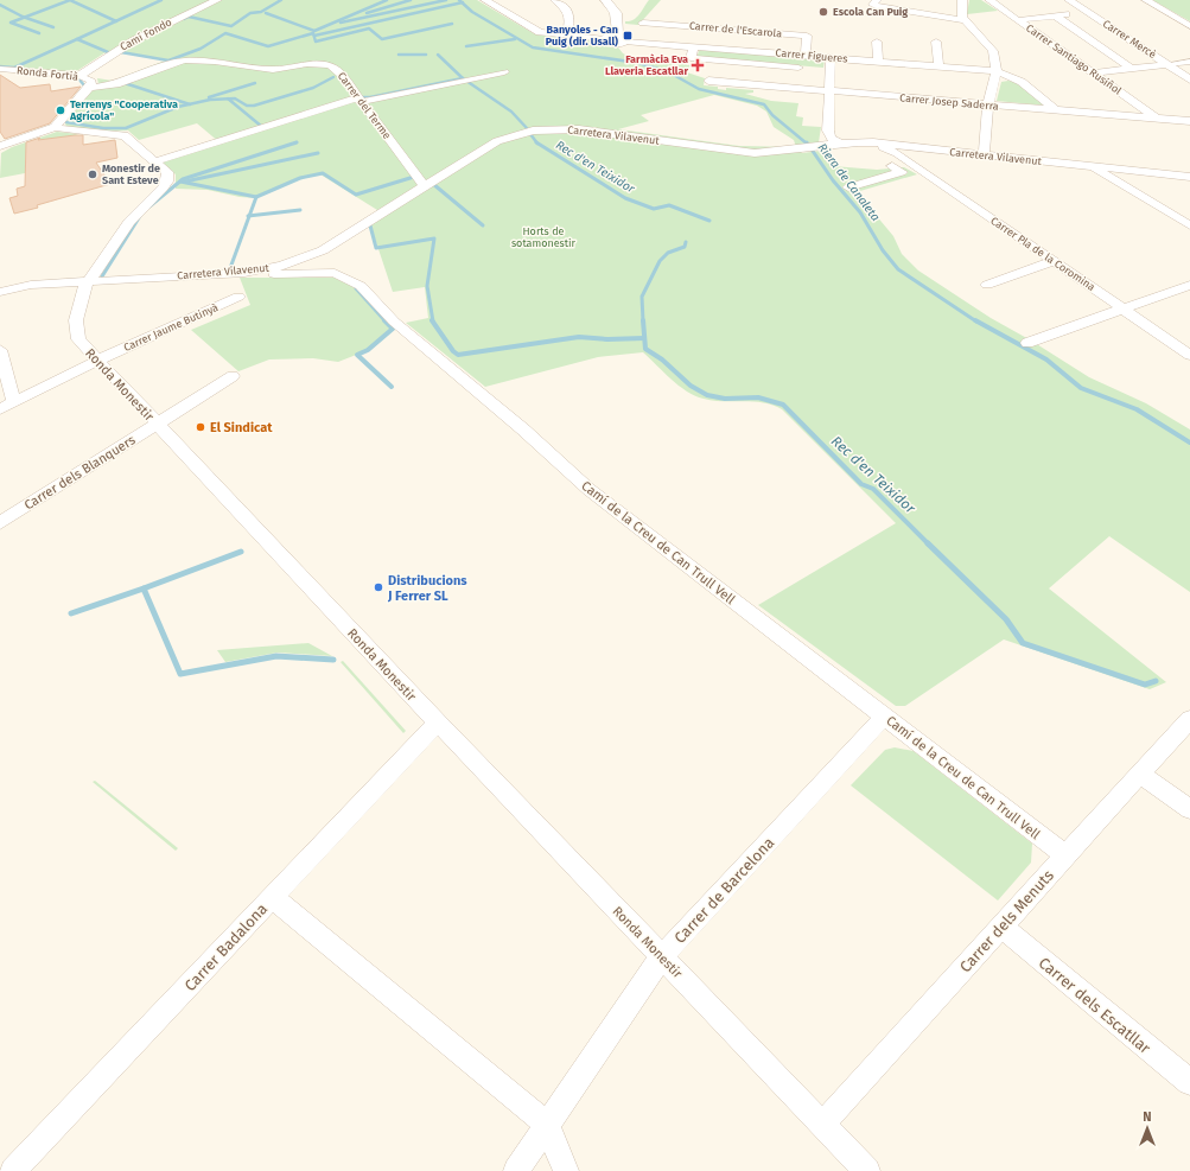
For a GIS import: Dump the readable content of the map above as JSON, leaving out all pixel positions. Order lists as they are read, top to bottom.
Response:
{
  "streets": {
    "street": [
      "Carrer de l'Escarola",
      "Camí Fondo",
      "Carrer Mercè",
      "Carrer Figueres",
      "Carrer Santiago Rusiñol",
      "Ronda Fortià",
      "Carrer Josep Saderra",
      "Carrer del Terme",
      "Carretera Vilavenut",
      "Carrer Pla de la Coromina",
      "Carrer Jaume Butinyà",
      "Ronda Monestir",
      "Carrer dels Blanquers",
      "Camí de la Creu de Can Trull Vell",
      "Carrer de Barcelona",
      "Carrer dels Menuts",
      "Carrer Badalona",
      "Carrer dels Escatllar"
    ]
  },
  "crossings": [
    ["Carrer de l'Escarola", "Carrer Figueres"],
    ["Camí Fondo", "Ronda Fortià"],
    ["Carrer Figueres", "Carrer Josep Saderra"],
    ["Carrer Santiago Rusiñol", "Carrer Josep Saderra"],
    ["Ronda Fortià", "Carrer del Terme"],
    ["Ronda Fortià", "Ronda Monestir"],
    ["Carrer del Terme", "Carretera Vilavenut"],
    ["Carretera Vilavenut", "Carrer Pla de la Coromina"],
    ["Carretera Vilavenut", "Ronda Monestir"],
    ["Carretera Vilavenut", "Camí de la Creu de Can Trull Vell"],
    ["Carrer Jaume Butinyà", "Ronda Monestir"],
    ["Ronda Monestir", "Carrer dels Blanquers"],
    ["Ronda Monestir", "Carrer de Barcelona"],
    ["Ronda Monestir", "Carrer dels Menuts"],
    ["Ronda Monestir", "Carrer Badalona"],
    ["Camí de la Creu de Can Trull Vell", "Carrer de Barcelona"],
    ["Camí de la Creu de Can Trull Vell", "Carrer dels Menuts"],
    ["Carrer dels Menuts", "Carrer dels Escatllar"]
  ],
  "water": ["Rec d'en Teixidor", "Riera de Canaleta"],
  "parks": ["Horts de sotamonestir"],
  "places": {
    "other": [
      "Escola Can Puig",
      "Terrenys \"Cooperativa Agrícola\"",
      "Monestir de Sant Esteve",
      "El Sindicat",
      "Distribucions J Ferrer SL"
    ],
    "transit": ["Banyoles - Can Puig (dir. Usall)"],
    "health": ["Farmàcia Eva Llaveria Escatllar"]
  },
  "north": "top"
}
